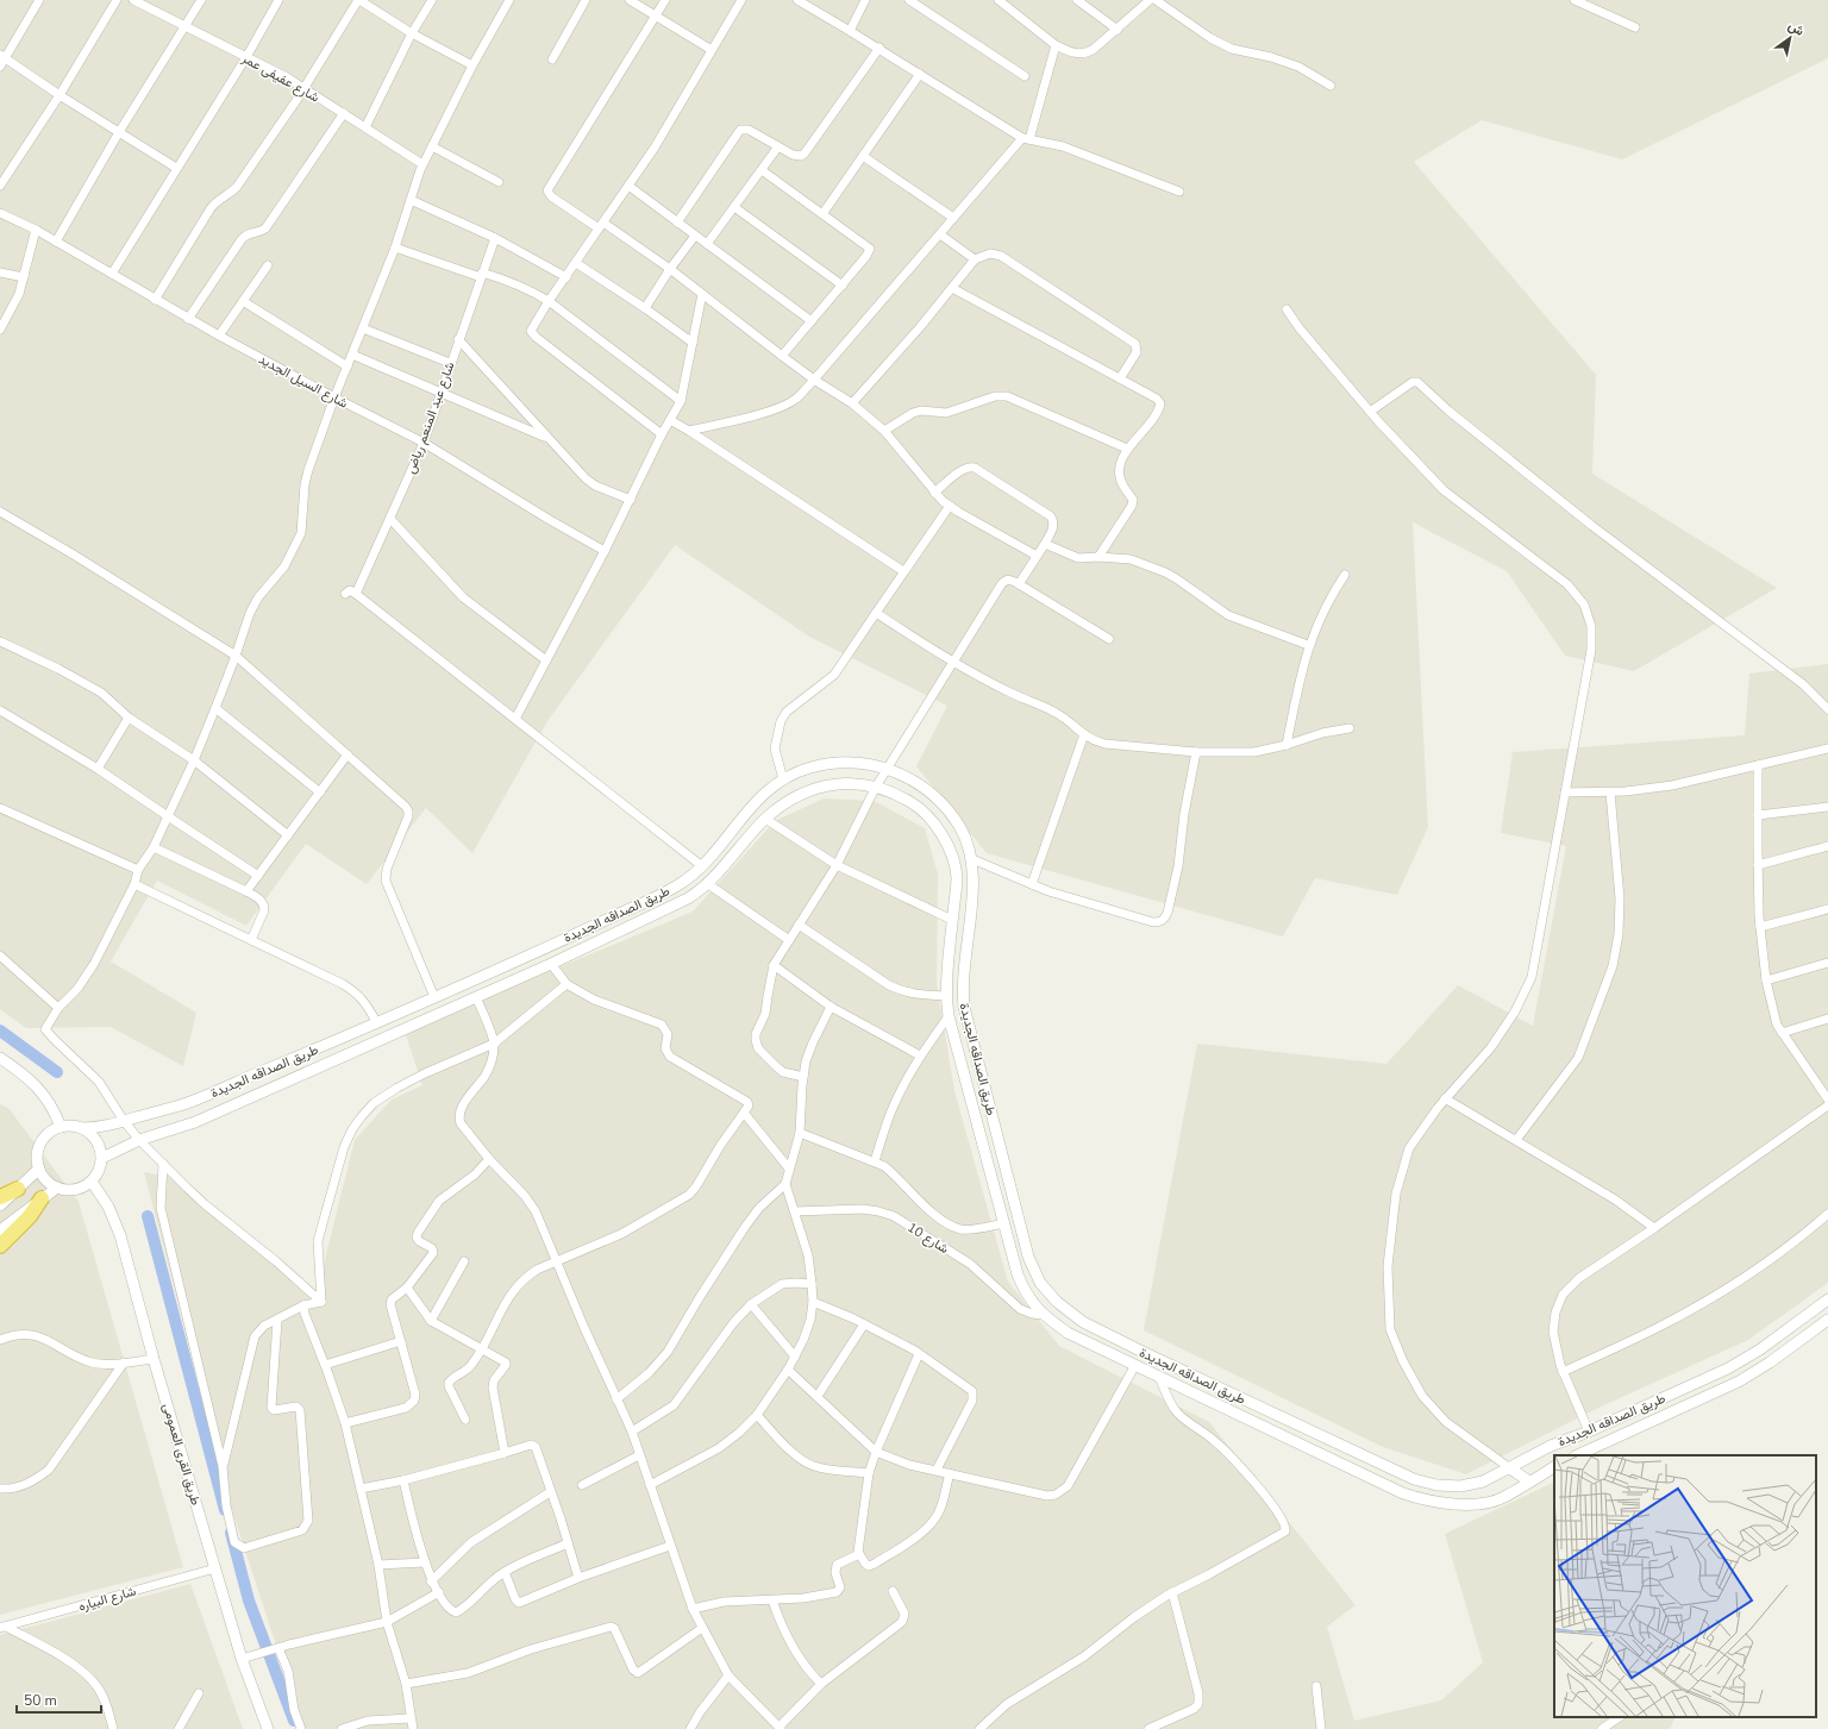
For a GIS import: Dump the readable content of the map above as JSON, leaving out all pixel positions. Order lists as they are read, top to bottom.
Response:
{
  "streets": {
    "street": [
      "شارع عفيفى عمر",
      "شارع السيل الجديد",
      "شارع عبد المنعم رياض",
      "طريق الصداقه الجديدة",
      "شارع 10",
      "طريق القرى العمومى",
      "شارع البياره"
    ]
  },
  "crossings": [
    ["شارع السيل الجديد", "شارع عبد المنعم رياض"],
    ["طريق الصداقه الجديدة", "شارع 10"],
    ["طريق الصداقه الجديدة", "طريق القرى العمومى"],
    ["طريق القرى العمومى", "شارع البياره"]
  ],
  "scale_bar": "50 m",
  "north": "top right"
}
